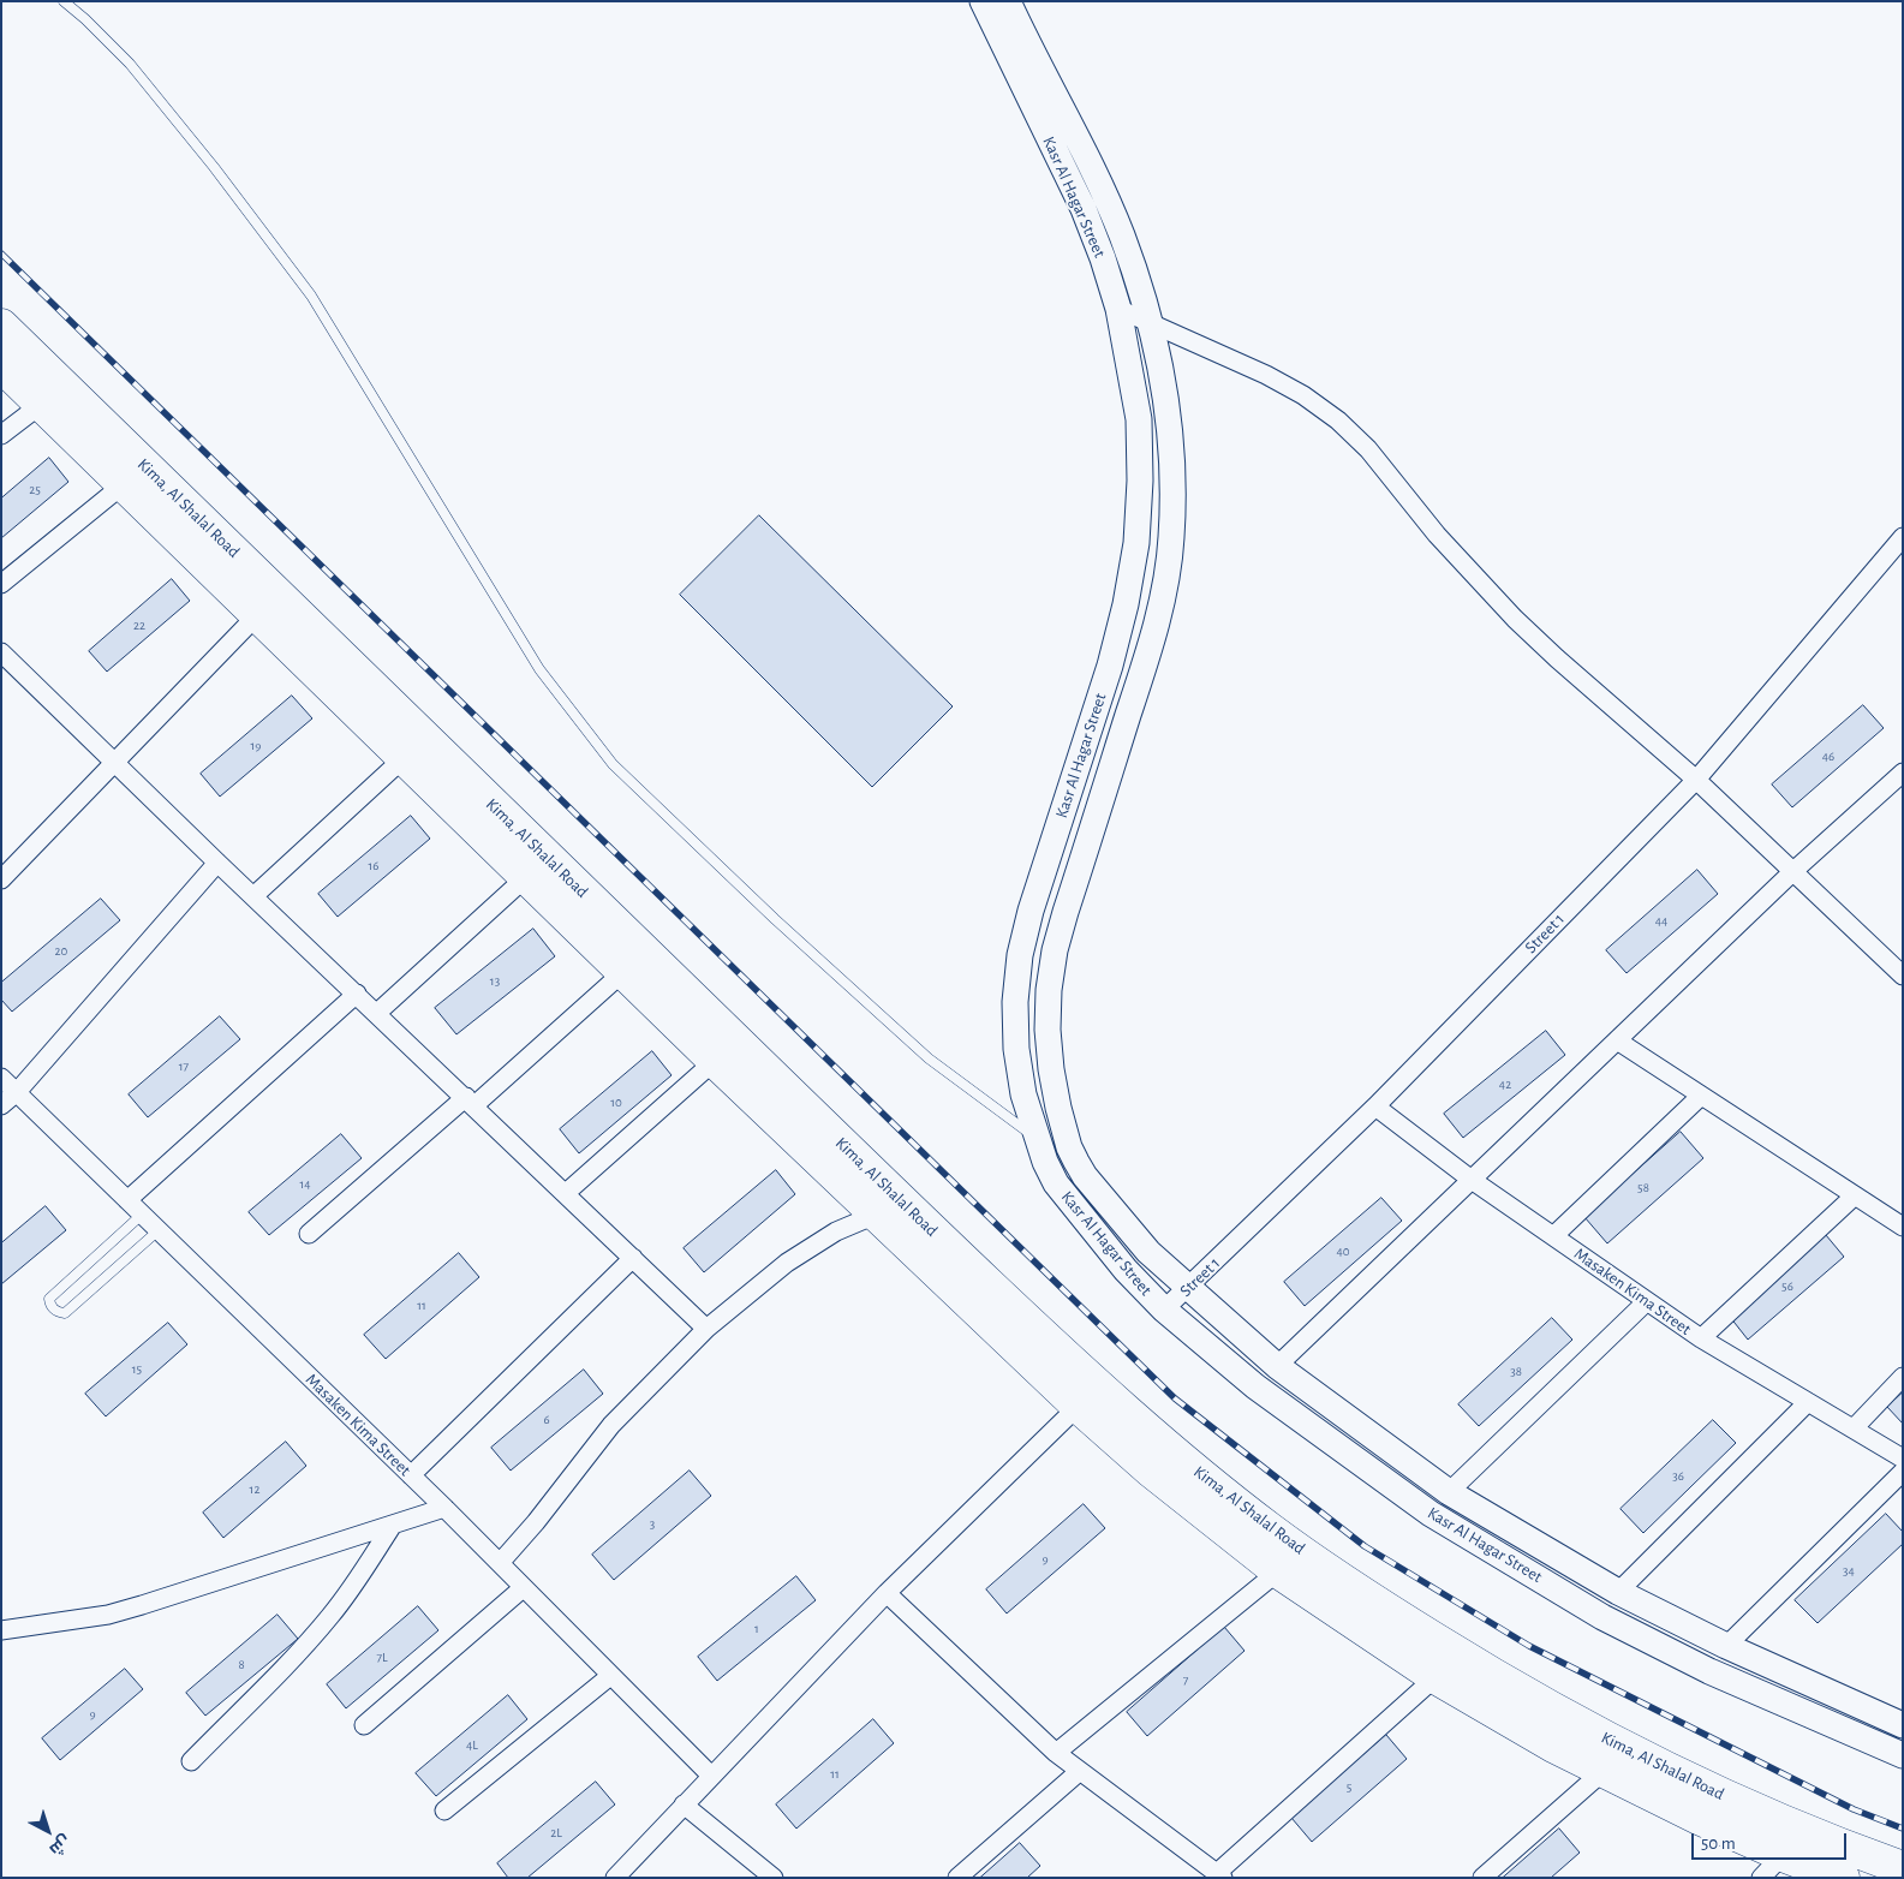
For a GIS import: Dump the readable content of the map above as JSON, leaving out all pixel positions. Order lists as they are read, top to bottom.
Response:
{
  "streets": {
    "highway": ["Kima, Al Shalal Road"],
    "main road": ["Kasr Al Hagar Street"],
    "street": ["Street 1", "Masaken Kima Street"]
  },
  "crossings": [
    ["Kasr Al Hagar Street", "Street 1"],
    ["Street 1", "Masaken Kima Street"]
  ],
  "house_numbers": [
    "25",
    "22",
    "19",
    "46",
    "16",
    "44",
    "20",
    "13",
    "17",
    "42",
    "10",
    "14",
    "58",
    "40",
    "56",
    "11",
    "15",
    "38",
    "6",
    "36",
    "12",
    "3",
    "9",
    "34",
    "1",
    "7L",
    "8",
    "7",
    "9",
    "4L",
    "11",
    "5",
    "2L"
  ],
  "scale_bar": "50 m",
  "north": "bottom right"
}
